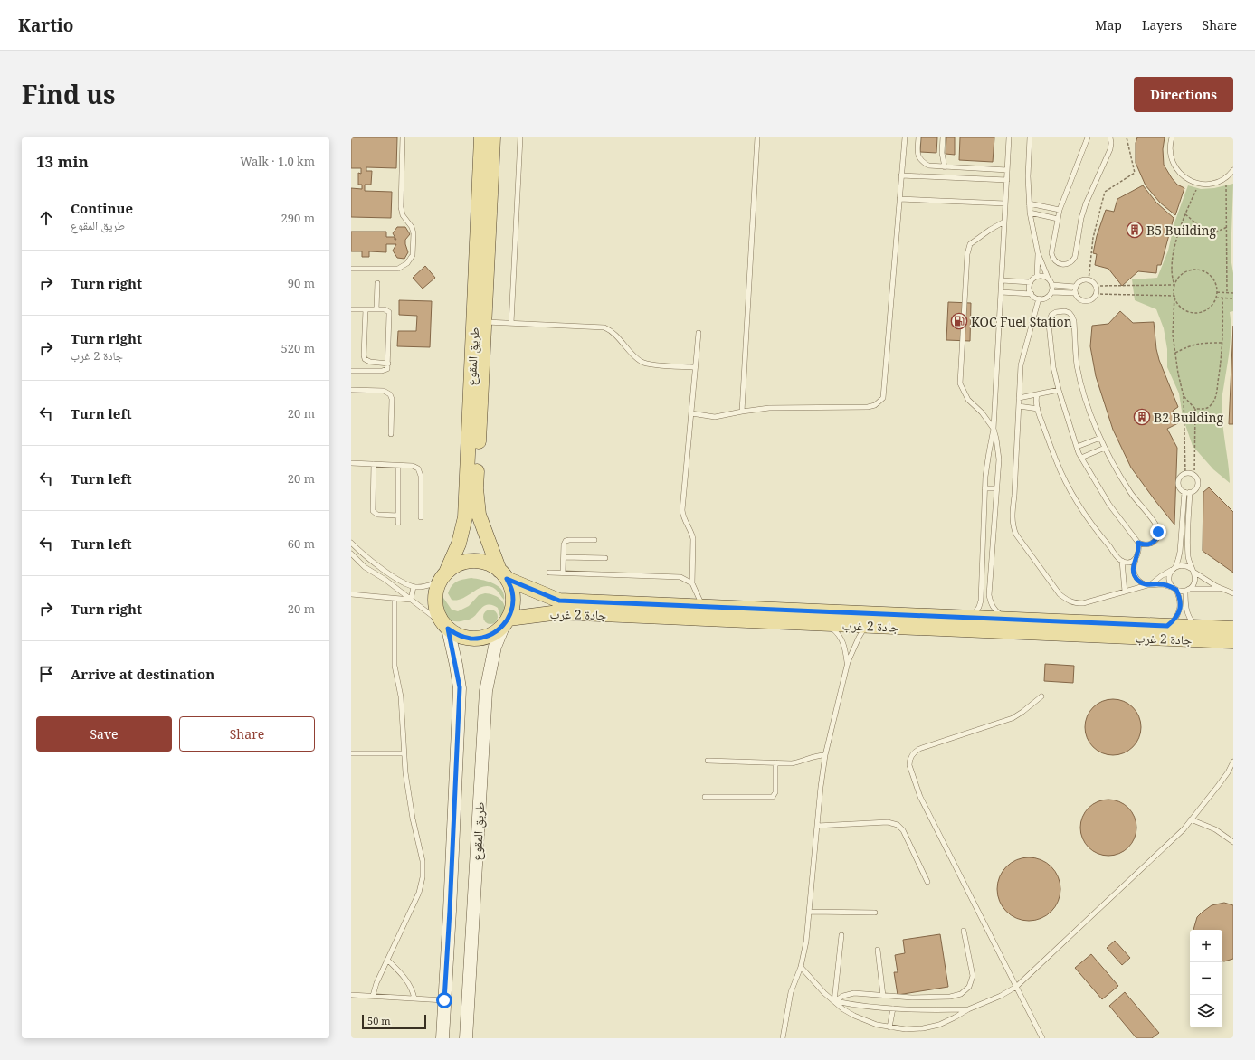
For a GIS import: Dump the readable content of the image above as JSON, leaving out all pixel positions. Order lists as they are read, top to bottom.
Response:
{
  "streets": {
    "main road": ["طريق المقوع", "جادة 2 غرب"]
  },
  "crossings": [
    ["طريق المقوع", "جادة 2 غرب"]
  ],
  "places": {
    "building": ["B5 Building", "B2 Building"],
    "fuel station": ["KOC Fuel Station"]
  },
  "scale_bar": "50 m",
  "page": {
    "header": "Kartio",
    "nav": ["Map", "Layers", "Share"],
    "title": "Find us",
    "buttons": [
      "Directions",
      ["Save", "Share"]
    ],
    "heading": ["13 min", "Walk · 1.0 km"],
    "list": [
      ["Continue", "طريق المقوع", "290 m"],
      ["Turn right", "90 m"],
      ["Turn right", "جادة 2 غرب", "520 m"],
      ["Turn left", "20 m"],
      ["Turn left", "20 m"],
      ["Turn left", "60 m"],
      ["Turn right", "20 m"],
      "Arrive at destination"
    ],
    "map_buttons": ["+", "−"],
    "scale": "50 m"
  }
}
